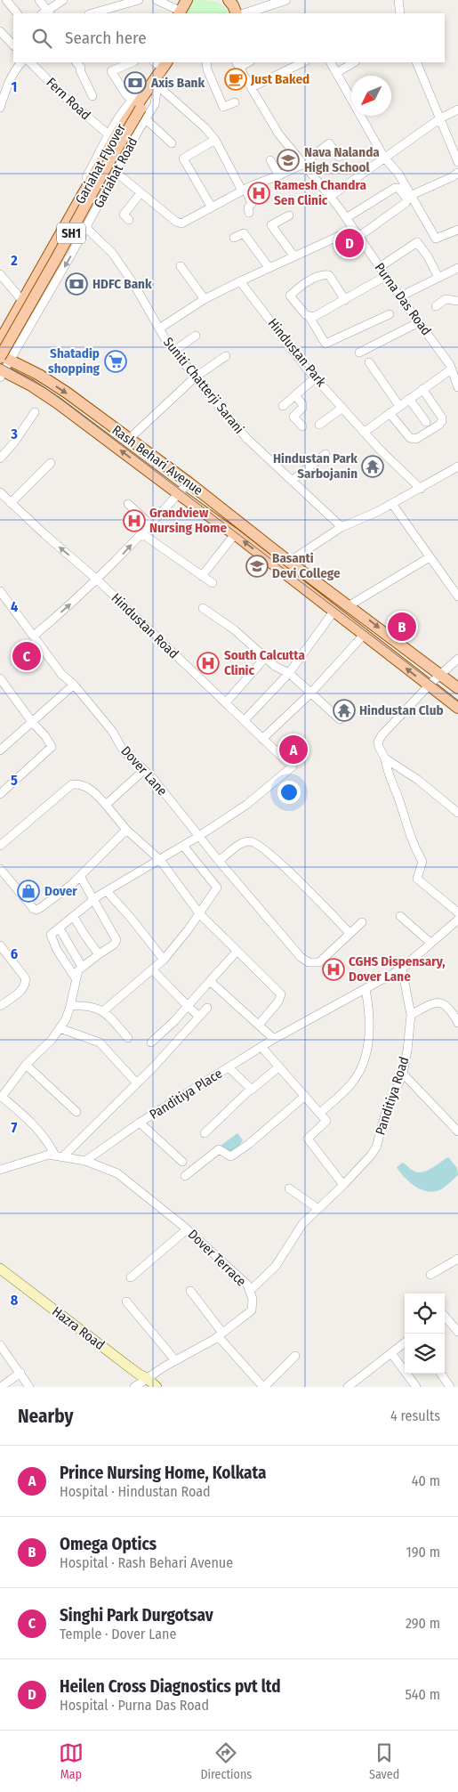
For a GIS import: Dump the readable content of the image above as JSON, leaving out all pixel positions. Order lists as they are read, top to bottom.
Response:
{
  "streets": {
    "main road": [
      "Gariahat Flyover",
      "SH1",
      "Rash Behari Avenue",
      "Hazra Road"
    ],
    "street": [
      "Fern Road",
      "Gariahat Road",
      "Purna Das Road",
      "Hindustan Park",
      "Suniti Chatterji Sarani",
      "Hindustan Road",
      "Dover Lane",
      "Panditiya Place",
      "Panditiya Road",
      "Dover Terrace"
    ]
  },
  "crossings": [
    ["Gariahat Flyover", "Gariahat Road"],
    ["Gariahat Flyover", "SH1"],
    ["Gariahat Flyover", "Rash Behari Avenue"],
    ["Gariahat Road", "Suniti Chatterji Sarani"],
    ["Gariahat Road", "Rash Behari Avenue"],
    ["Hindustan Road", "Dover Lane"],
    ["Panditiya Place", "Panditiya Road"],
    ["Panditiya Place", "Dover Terrace"],
    ["Panditiya Road", "Dover Terrace"],
    ["Dover Terrace", "Hazra Road"]
  ],
  "places": {
    "cafe": ["Just Baked"],
    "bank": ["Axis Bank", "HDFC Bank"],
    "school or university": ["Nava Nalanda High School", "Basanti Devi College"],
    "hospital": [
      "Ramesh Chandra Sen Clinic",
      "Grandview Nursing Home",
      "South Calcutta Clinic",
      "CGHS Dispensary, Dover Lane"
    ],
    "supermarket": ["Shatadip shopping"],
    "temple": ["Hindustan Park Sarbojanin", "Hindustan Club"],
    "shop": ["Dover"]
  },
  "north": "bottom left",
  "page": {
    "search": "Search here",
    "pins": [
      "D",
      "B",
      "C",
      "A"
    ],
    "heading": ["Nearby", "4 results"],
    "list": [
      {
        "mark": "A",
        "name": "Prince Nursing Home, Kolkata",
        "note": "Hospital · Hindustan Road",
        "value": "40 m"
      },
      {
        "mark": "B",
        "name": "Omega Optics",
        "note": "Hospital · Rash Behari Avenue",
        "value": "190 m"
      },
      {
        "mark": "C",
        "name": "Singhi Park Durgotsav",
        "note": "Temple · Dover Lane",
        "value": "290 m"
      },
      {
        "mark": "D",
        "name": "Heilen Cross Diagnostics pvt ltd",
        "note": "Hospital · Purna Das Road",
        "value": "540 m"
      }
    ],
    "nav": ["Map", "Directions", "Saved"]
  },
  "grid": {
    "rows": [
      "1",
      "2",
      "3",
      "4",
      "5",
      "6",
      "7",
      "8"
    ]
  }
}
